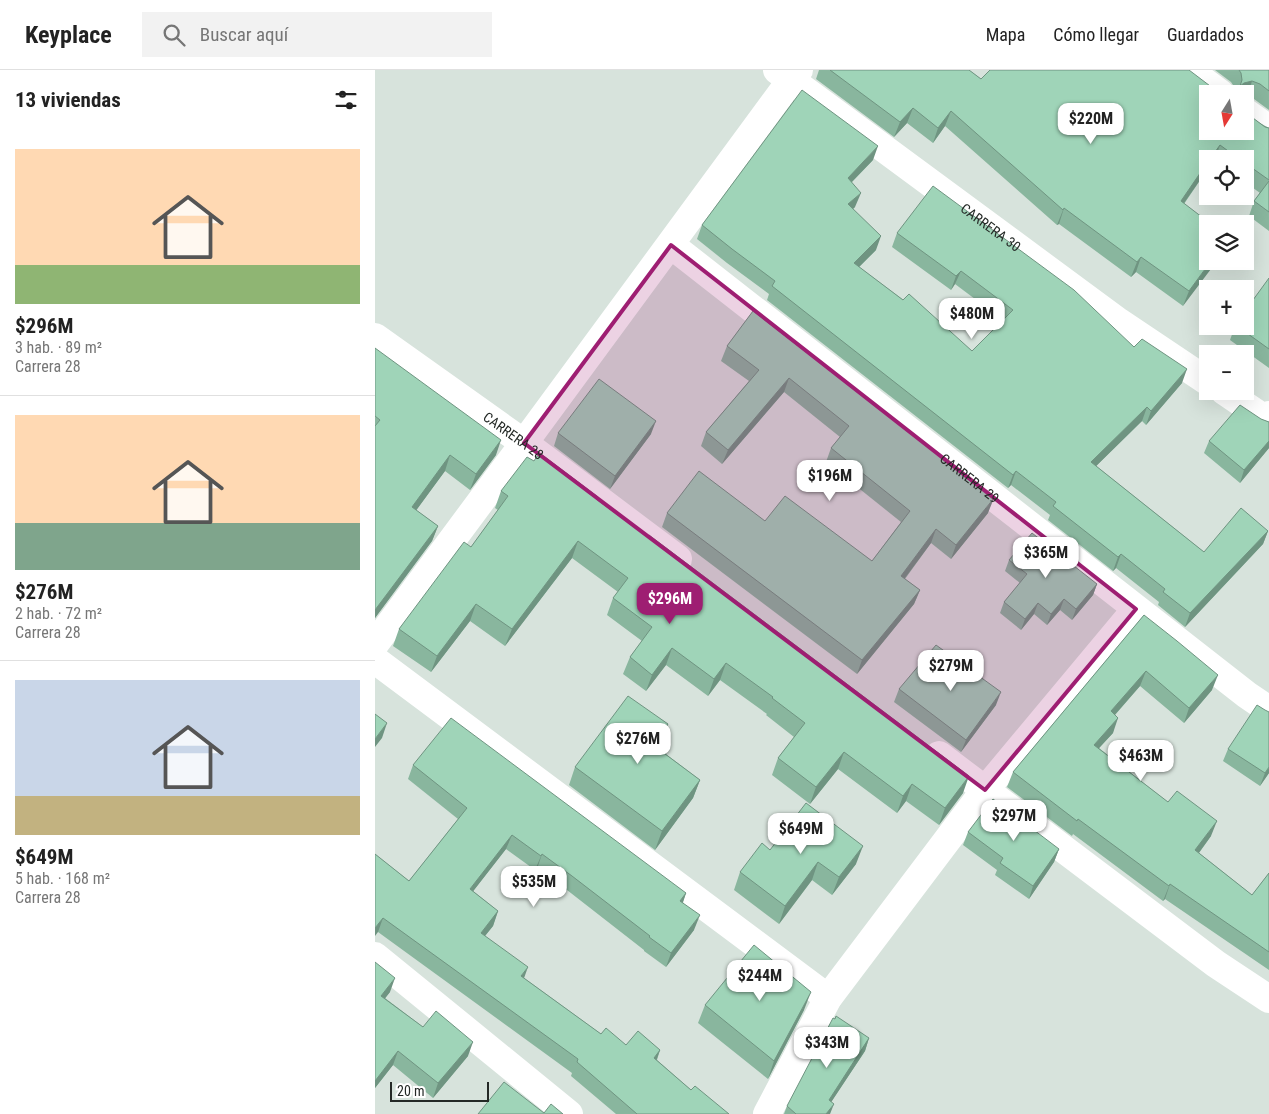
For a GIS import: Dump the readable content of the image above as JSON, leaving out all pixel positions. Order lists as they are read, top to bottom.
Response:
{
  "streets": {
    "street": ["CARRERA 30", "CARRERA 28", "CARRERA 29"]
  },
  "scale_bar": "20 m",
  "north": "bottom",
  "page": {
    "header": "Keyplace",
    "search": "Buscar aquí",
    "nav": ["Mapa", "Cómo llegar", "Guardados"],
    "heading": "13 viviendas",
    "map_buttons": ["+", "−"],
    "price": [
      "$220M",
      "$480M",
      "$196M",
      "$365M",
      "$296M",
      "$279M",
      "$276M",
      "$463M",
      "$297M",
      "$649M",
      "$535M",
      "$244M",
      "$343M"
    ],
    "list": [
      {
        "name": "$296M",
        "note": "3 hab. · 89 m² · Carrera 28"
      },
      {
        "name": "$276M",
        "note": "2 hab. · 72 m² · Carrera 28"
      },
      {
        "name": "$649M",
        "note": "5 hab. · 168 m² · Carrera 28"
      }
    ],
    "scale": "20 m"
  }
}
